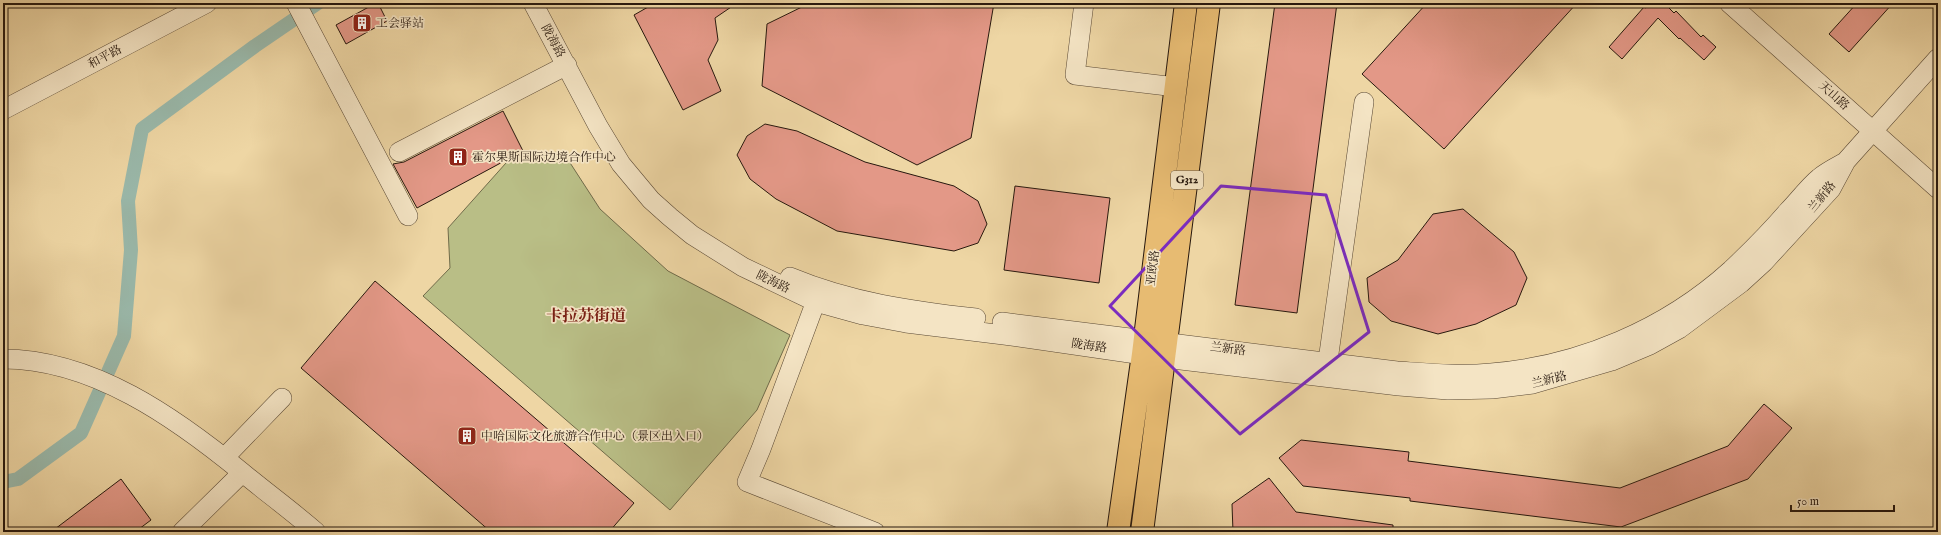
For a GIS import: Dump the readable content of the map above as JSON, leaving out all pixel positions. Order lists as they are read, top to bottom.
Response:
{
  "streets": {
    "highway": ["G312", "亚欧路"],
    "street": [
      "陇海路",
      "和平路",
      "天山路",
      "兰新路"
    ]
  },
  "crossings": [
    ["陇海路", "兰新路"],
    ["陇海路", "亚欧路"],
    ["天山路", "兰新路"],
    ["兰新路", "亚欧路"]
  ],
  "districts": ["卡拉苏街道"],
  "places": {
    "building": ["工会驿站", "霍尔果斯国际边境合作中心", "中哈国际文化旅游合作中心（景区出入口）"]
  },
  "scale_bar": "50 m"
}
